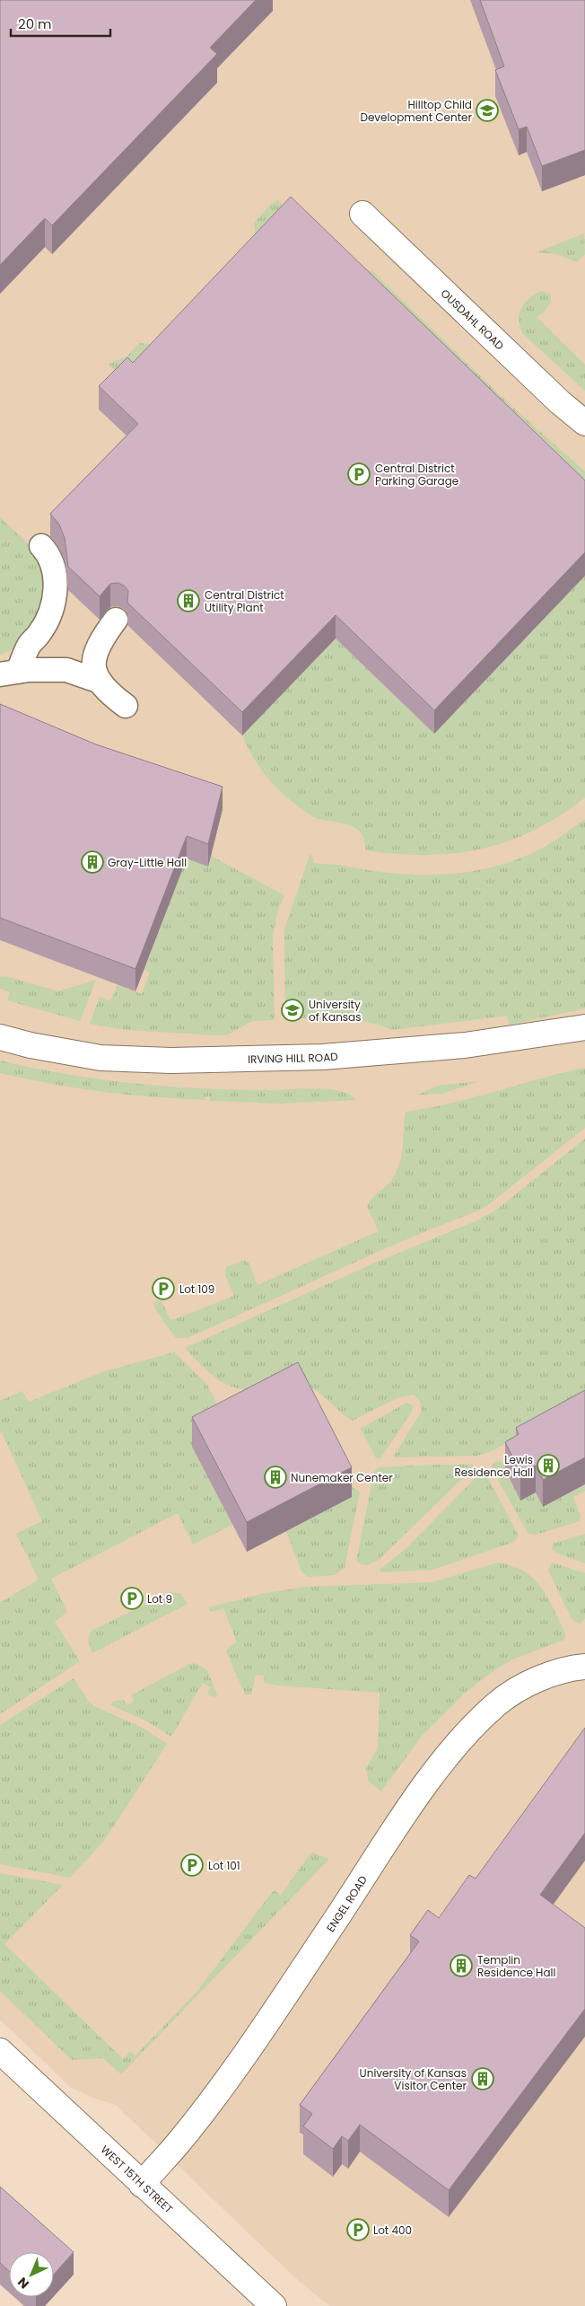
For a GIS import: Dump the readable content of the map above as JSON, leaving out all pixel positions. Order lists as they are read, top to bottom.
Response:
{
  "streets": {
    "street": [
      "OUSDAHL ROAD",
      "IRVING HILL ROAD",
      "ENGEL ROAD",
      "WEST 15TH STREET"
    ]
  },
  "crossings": [
    ["ENGEL ROAD", "WEST 15TH STREET"]
  ],
  "places": {
    "school or university": ["Hilltop Child Development Center", "University of Kansas"],
    "parking": [
      "Central District Parking Garage",
      "Lot 109",
      "Lot 9",
      "Lot 101",
      "Lot 400"
    ],
    "building": [
      "Central District Utility Plant",
      "Gray-Little Hall",
      "Lewis Residence Hall",
      "Nunemaker Center",
      "Templin Residence Hall",
      "University of Kansas Visitor Center"
    ]
  },
  "scale_bar": "20 m",
  "north": "bottom left"
}
